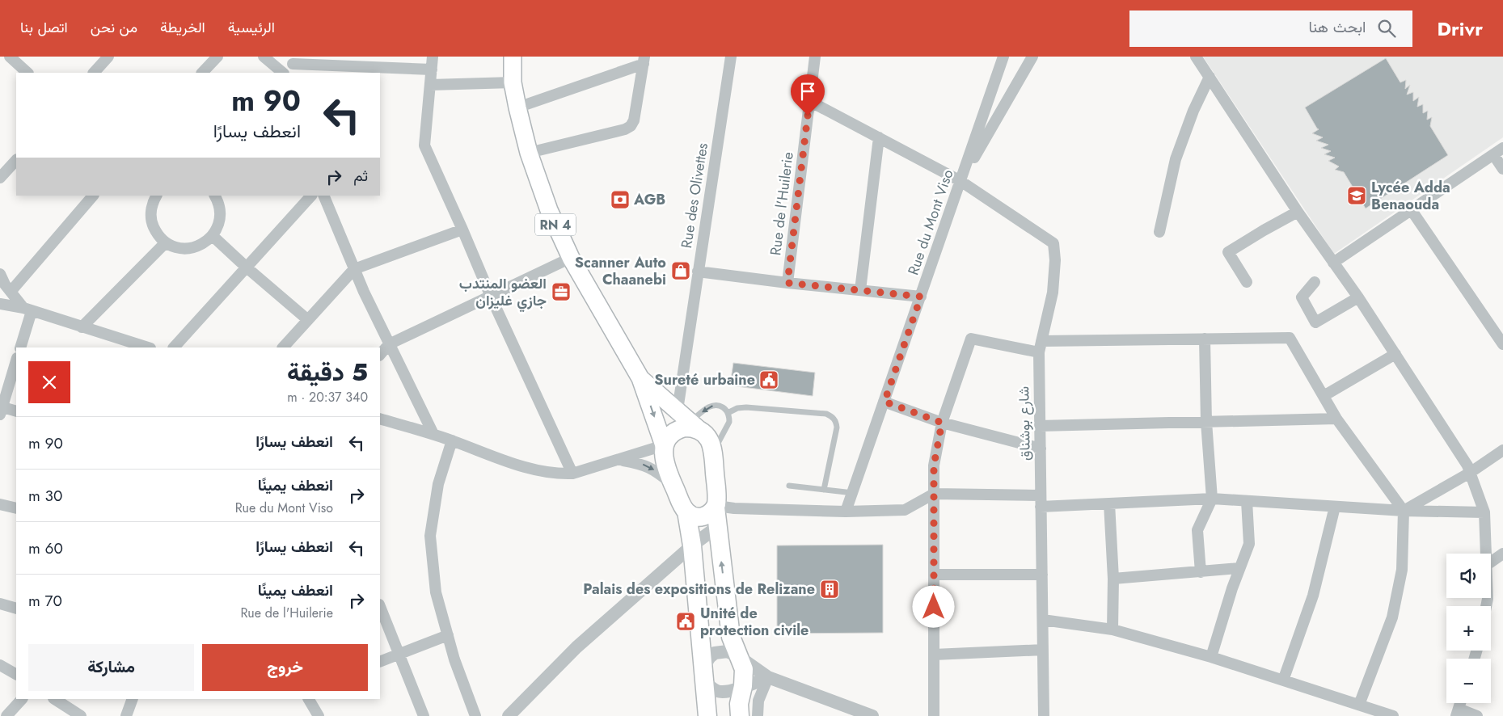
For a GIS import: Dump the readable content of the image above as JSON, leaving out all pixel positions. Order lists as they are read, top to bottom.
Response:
{
  "streets": {
    "main road": ["RN 4"],
    "street": [
      "Rue des Olivettes",
      "Rue de l'Huilerie",
      "Rue du Mont Viso",
      "شارع بوشناق"
    ]
  },
  "crossings": [
    ["Rue des Olivettes", "RN 4"],
    ["Rue du Mont Viso", "شارع بوشناق"]
  ],
  "places": {
    "school or university": ["Lycée Adda Benaouda"],
    "bank": ["AGB"],
    "shop": ["Scanner Auto Chaanebi"],
    "office": ["العضو المنتدب جازي غليزان"],
    "public building": ["Sureté urbaine", "Unité de protection civile"],
    "building": ["Palais des expositions de Relizane"]
  },
  "page": {
    "header": "Drivr",
    "search": "ابحث هنا",
    "nav": [
      "الرئيسية",
      "الخريطة",
      "من نحن",
      "اتصل بنا"
    ],
    "turn": ["90 m", "انعطف يسارًا"],
    "then": "ثم",
    "heading": ["5 دقيقة", "340 m · 20:37"],
    "list": [
      {
        "name": "انعطف يسارًا",
        "value": "90 m"
      },
      {
        "name": "انعطف يمينًا",
        "note": "Rue du Mont Viso",
        "value": "30 m"
      },
      {
        "name": "انعطف يسارًا",
        "value": "60 m"
      },
      {
        "name": "انعطف يمينًا",
        "note": "Rue de l'Huilerie",
        "value": "70 m"
      }
    ],
    "map_buttons": ["+", "−"],
    "buttons": ["خروج", "مشاركة"]
  }
}
